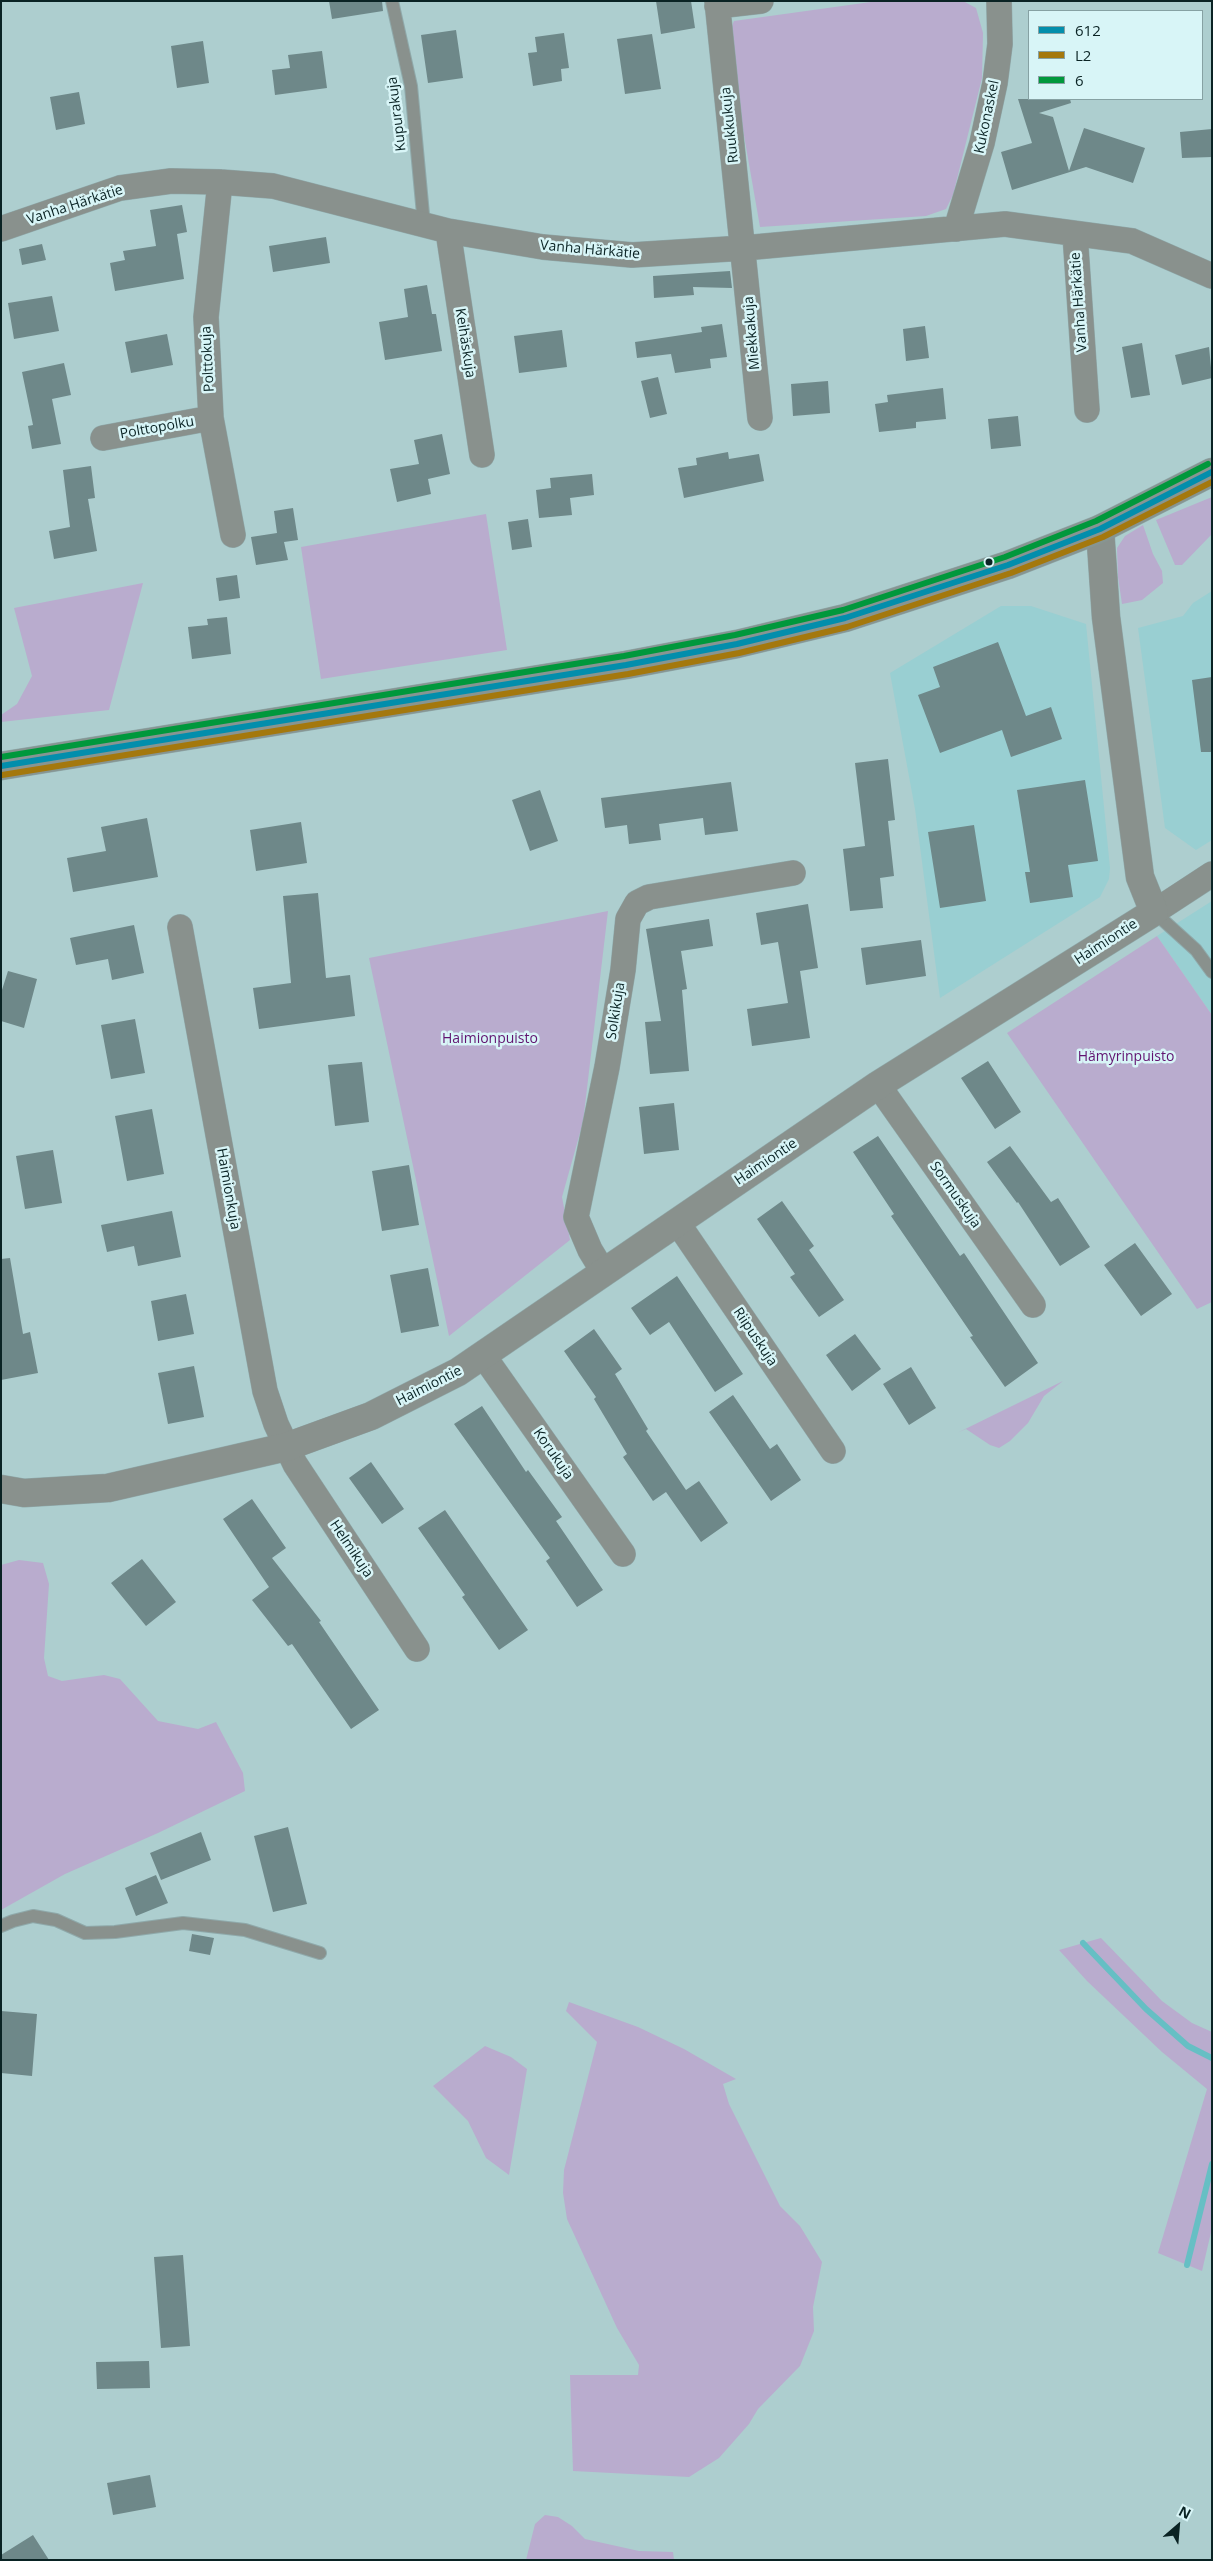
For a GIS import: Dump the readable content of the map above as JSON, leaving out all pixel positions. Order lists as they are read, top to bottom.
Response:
{
  "streets": {
    "street": [
      "Kukonaskel",
      "Ruukkukuja",
      "Vanha Härkätie",
      "Miekkakuja",
      "Keihäskuja",
      "Polttokuja",
      "Polttopolku",
      "Haimiontie",
      "Solkikuja",
      "Haimionkuja",
      "Sormuskuja",
      "Riipuskuja",
      "Korukuja",
      "Helmikuja"
    ],
    "lane": ["Kupurakuja"]
  },
  "crossings": [
    ["Kupurakuja", "Vanha Härkätie"],
    ["Kukonaskel", "Vanha Härkätie"],
    ["Ruukkukuja", "Vanha Härkätie"],
    ["Ruukkukuja", "Miekkakuja"],
    ["Vanha Härkätie", "Miekkakuja"],
    ["Vanha Härkätie", "Keihäskuja"],
    ["Vanha Härkätie", "Polttokuja"],
    ["Polttokuja", "Polttopolku"],
    ["Haimiontie", "Solkikuja"],
    ["Haimiontie", "Haimionkuja"],
    ["Haimiontie", "Sormuskuja"],
    ["Haimiontie", "Riipuskuja"],
    ["Haimiontie", "Korukuja"],
    ["Haimiontie", "Helmikuja"],
    ["Haimionkuja", "Helmikuja"]
  ],
  "parks": ["Haimionpuisto", "Hämyrinpuisto"],
  "lines": ["transit line 6", "transit line 612", "transit line L2"],
  "legend": ["612", "L2", "6"],
  "north": "top right"
}
